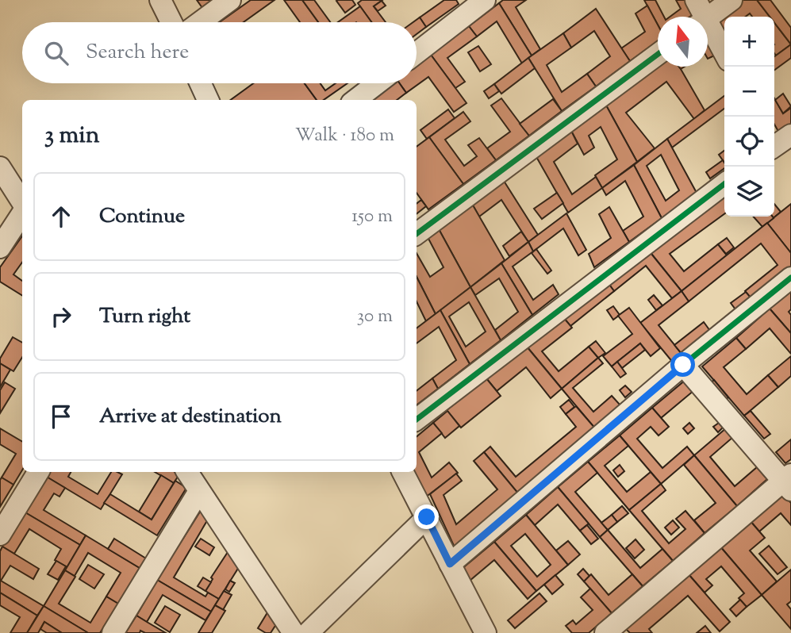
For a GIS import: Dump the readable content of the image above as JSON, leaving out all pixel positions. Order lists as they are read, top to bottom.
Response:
{
  "north": "top",
  "page": {
    "map_buttons": ["+", "−"],
    "search": "Search here",
    "heading": ["3 min", "Walk · 180 m"],
    "list": [
      ["Continue", "150 m"],
      ["Turn right", "30 m"],
      "Arrive at destination"
    ]
  }
}
